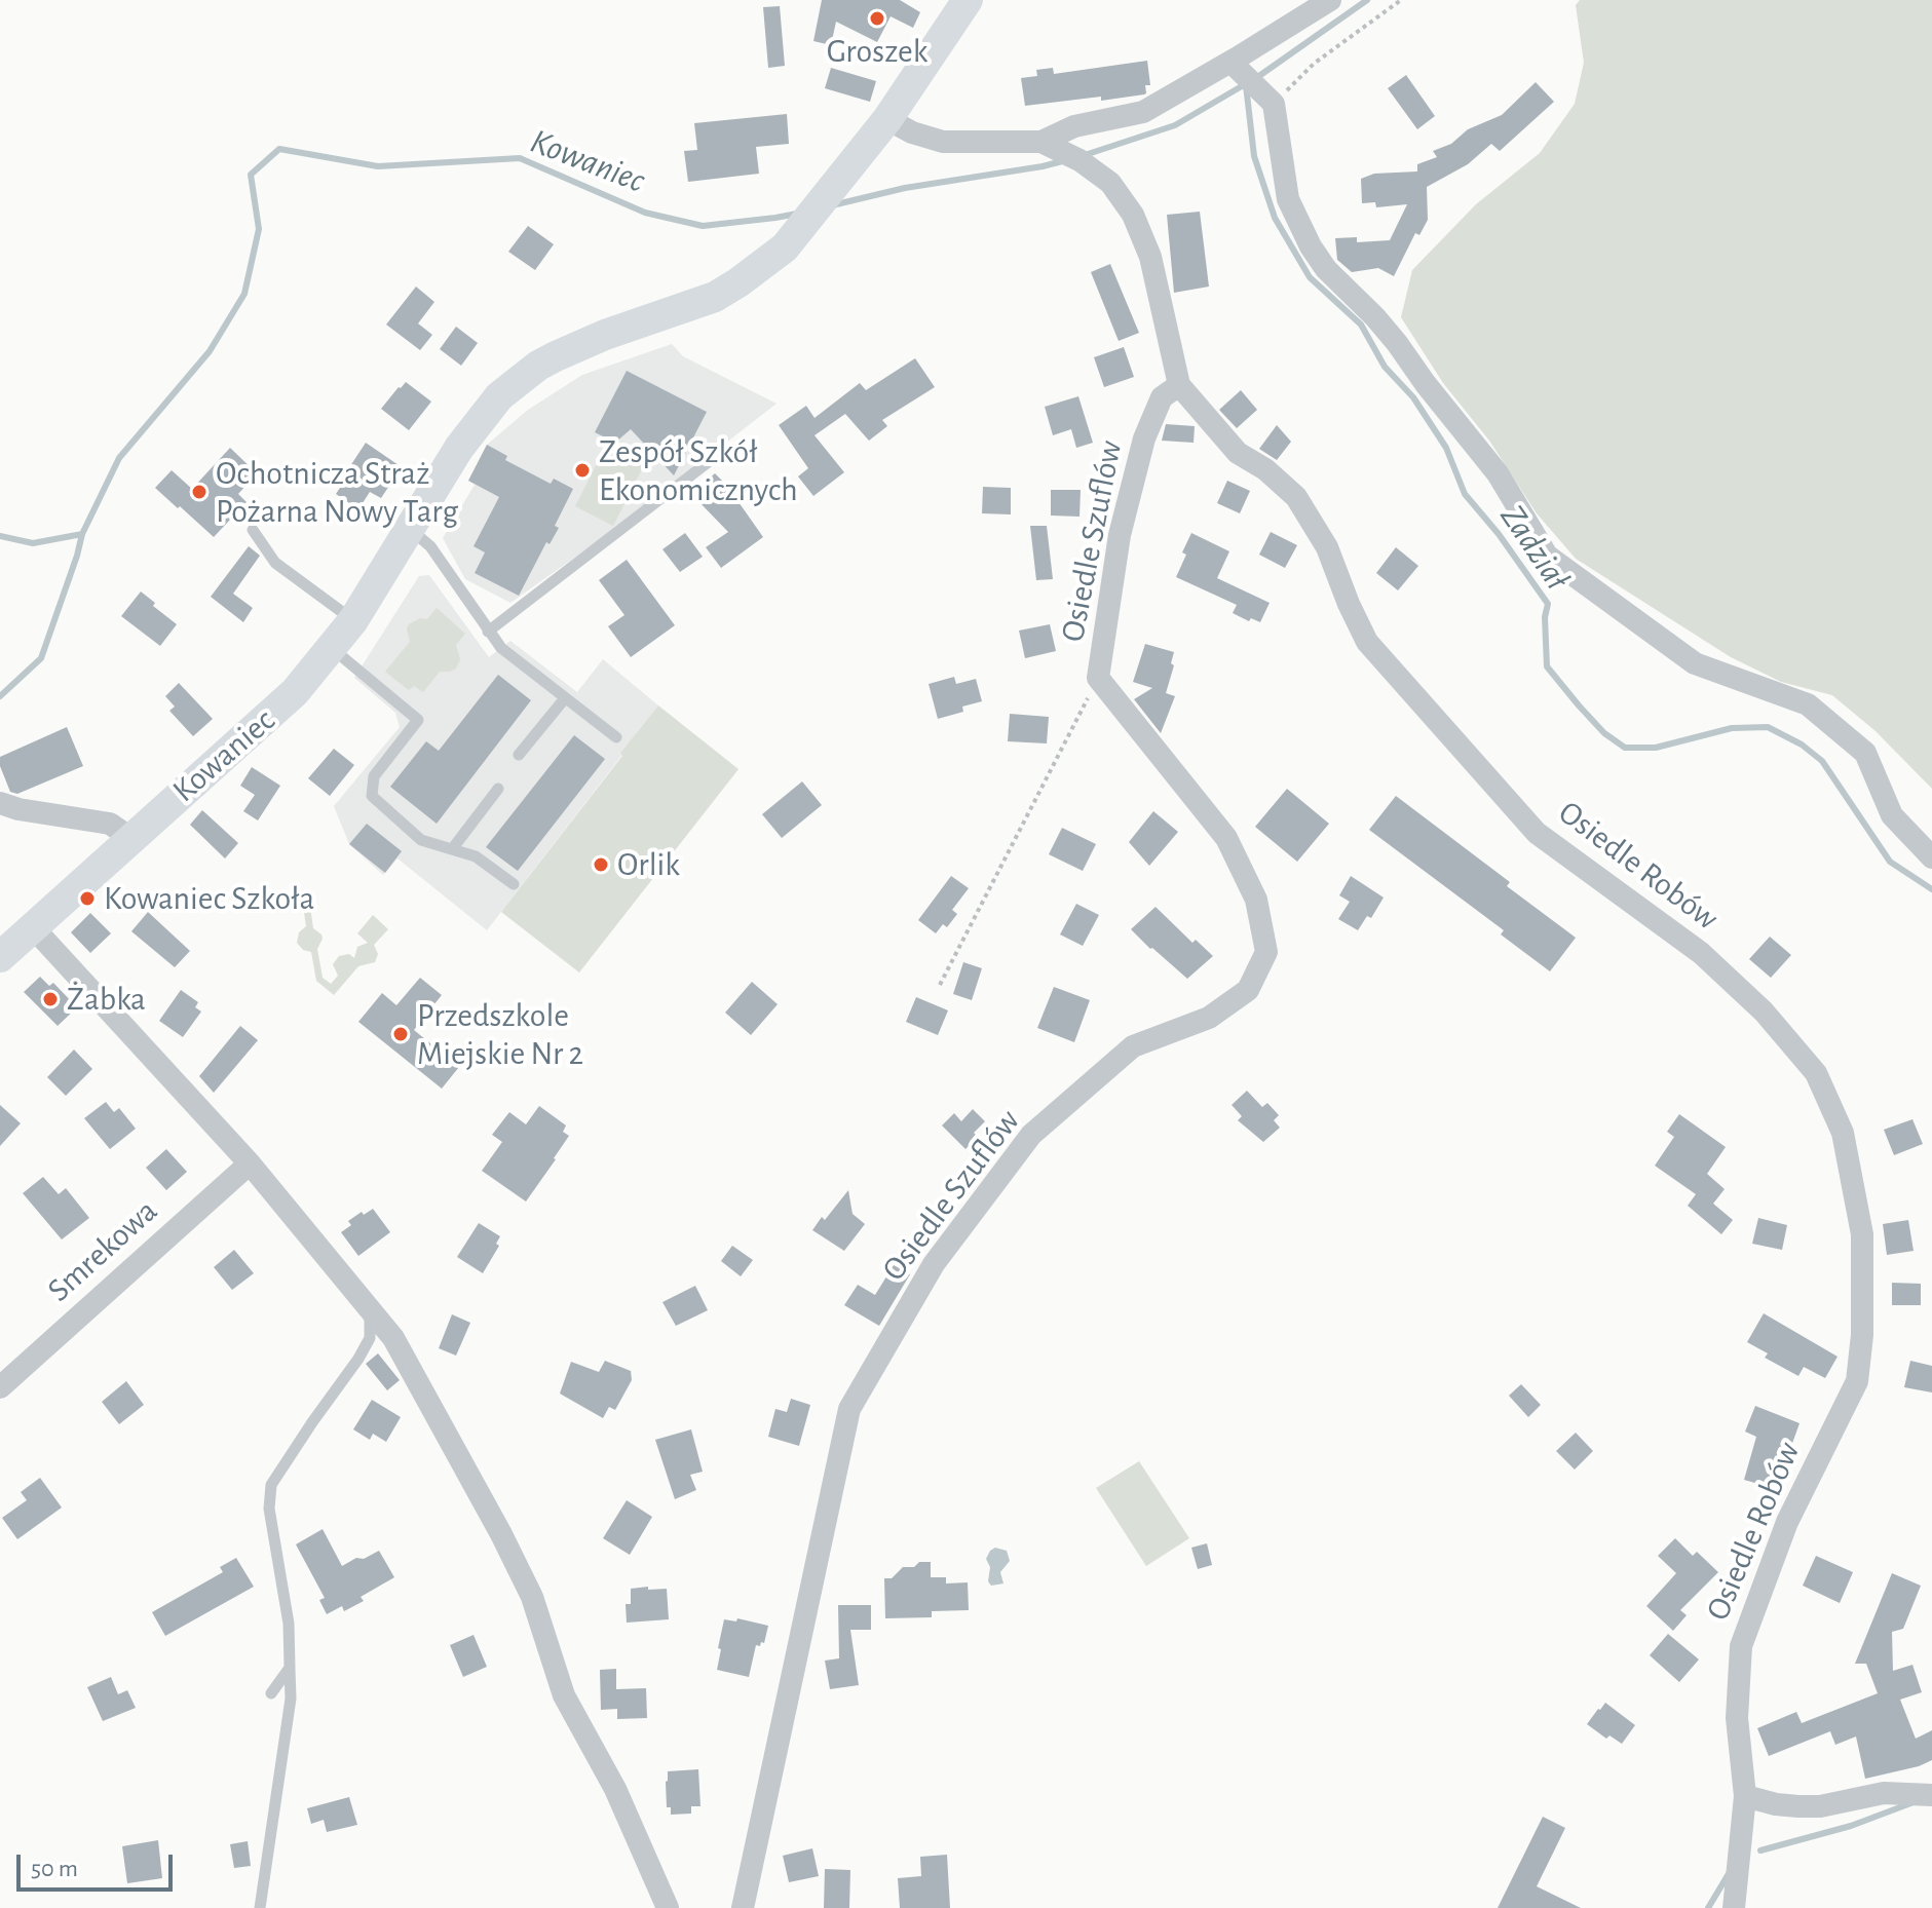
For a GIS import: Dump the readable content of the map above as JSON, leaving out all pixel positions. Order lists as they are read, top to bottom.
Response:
{
  "streets": {
    "street": [
      "Osiedle Szuflów",
      "Kowaniec",
      "Osiedle Robów",
      "Smrekowa"
    ]
  },
  "crossings": [
    ["Osiedle Szuflów", "Osiedle Robów"],
    ["Kowaniec", "Osiedle Robów"]
  ],
  "water": ["Kowaniec", "Zadział"],
  "places": [
    "Groszek",
    "Zespół Szkół Ekonomicznych",
    "Ochotnicza Straż Pożarna Nowy Targ",
    "Orlik",
    "Kowaniec Szkoła",
    "Żabka",
    "Przedszkole Miejskie Nr 2"
  ],
  "scale_bar": "50 m"
}
